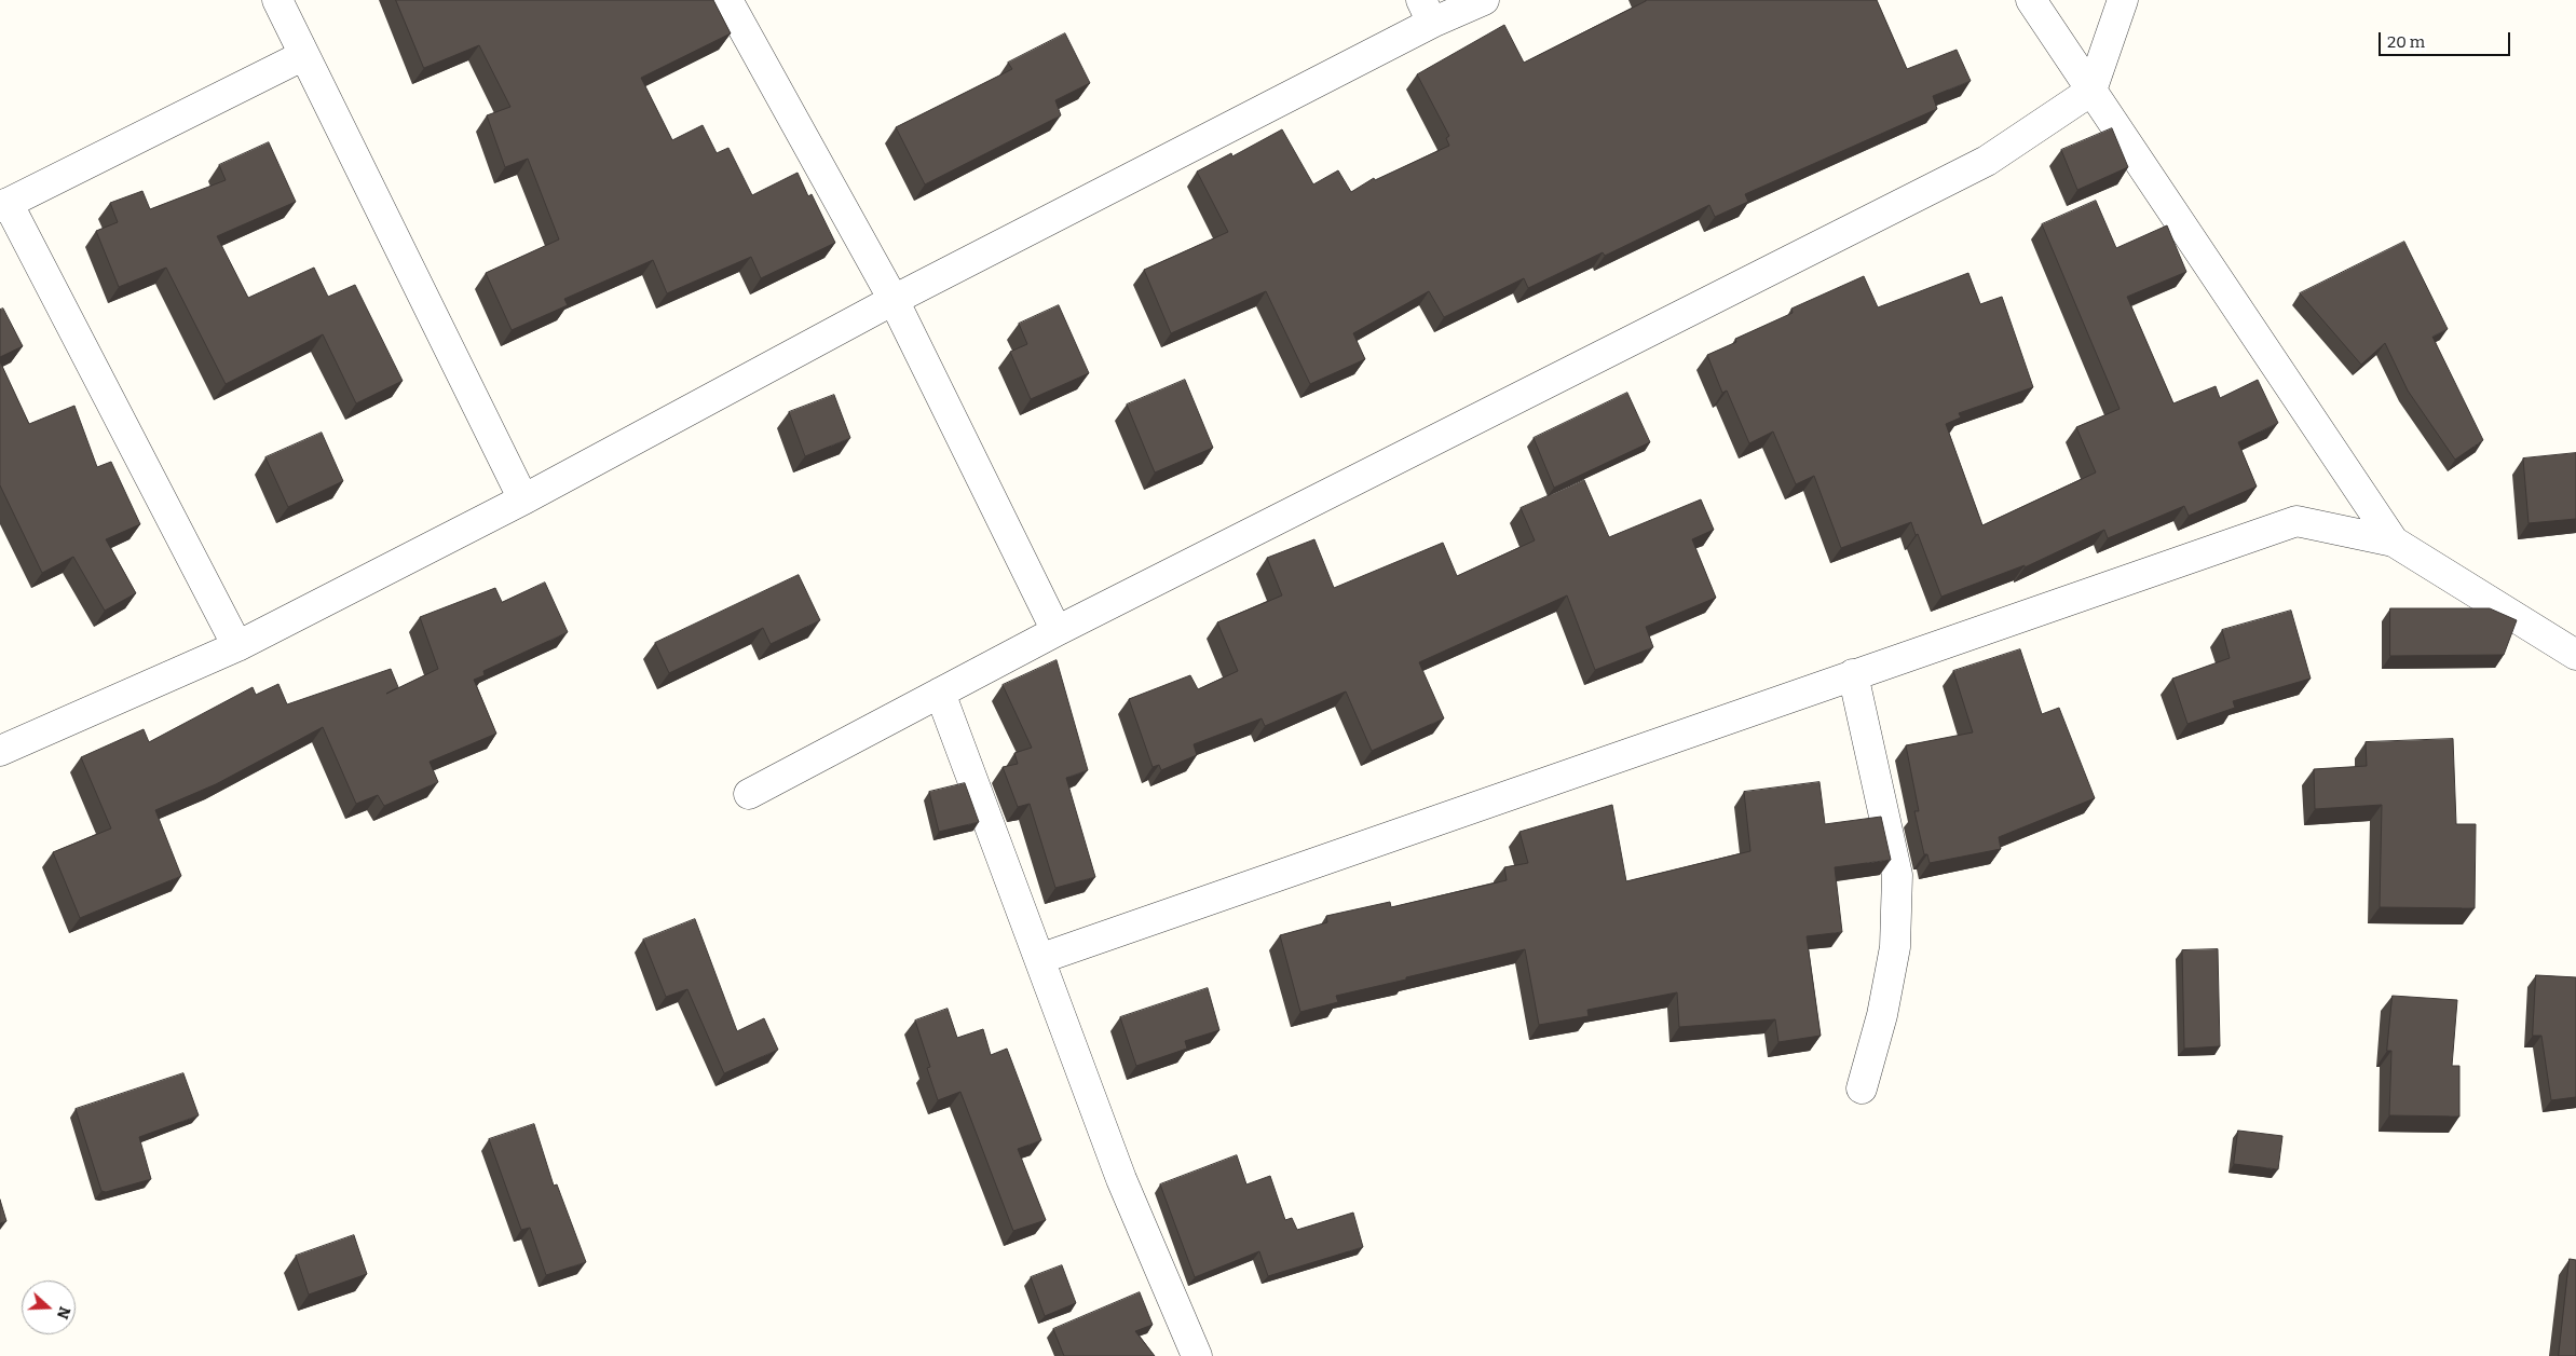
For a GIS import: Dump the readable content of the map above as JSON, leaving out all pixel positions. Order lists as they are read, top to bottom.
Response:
{
  "scale_bar": "20 m",
  "north": "right"
}
